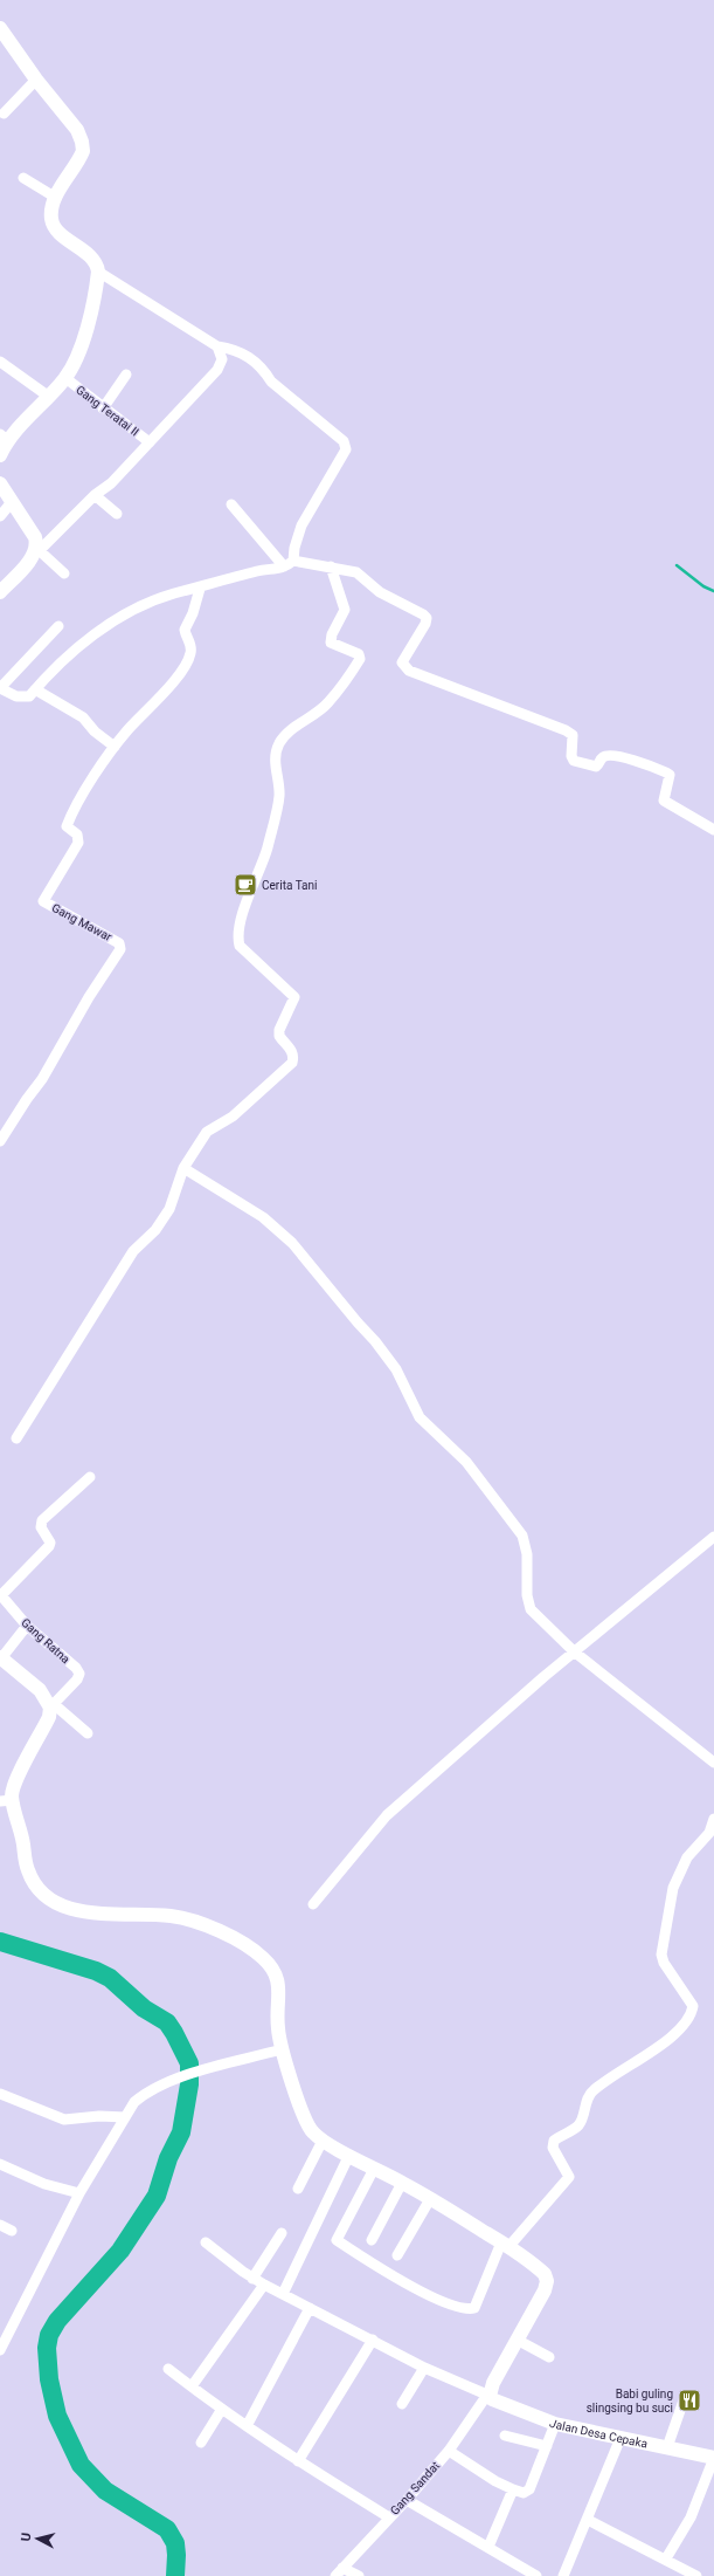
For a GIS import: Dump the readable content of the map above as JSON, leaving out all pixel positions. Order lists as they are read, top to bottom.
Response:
{
  "streets": {
    "street": [
      "Gang Teratai II",
      "Gang Mawar",
      "Gang Ratna",
      "Jalan Desa Cepaka",
      "Gang Sandat"
    ]
  },
  "crossings": [
    ["Jalan Desa Cepaka", "Gang Sandat"]
  ],
  "places": {
    "cafe": ["Cerita Tani"],
    "restaurant": ["Babi guling slingsing bu suci"]
  },
  "north": "left"
}
